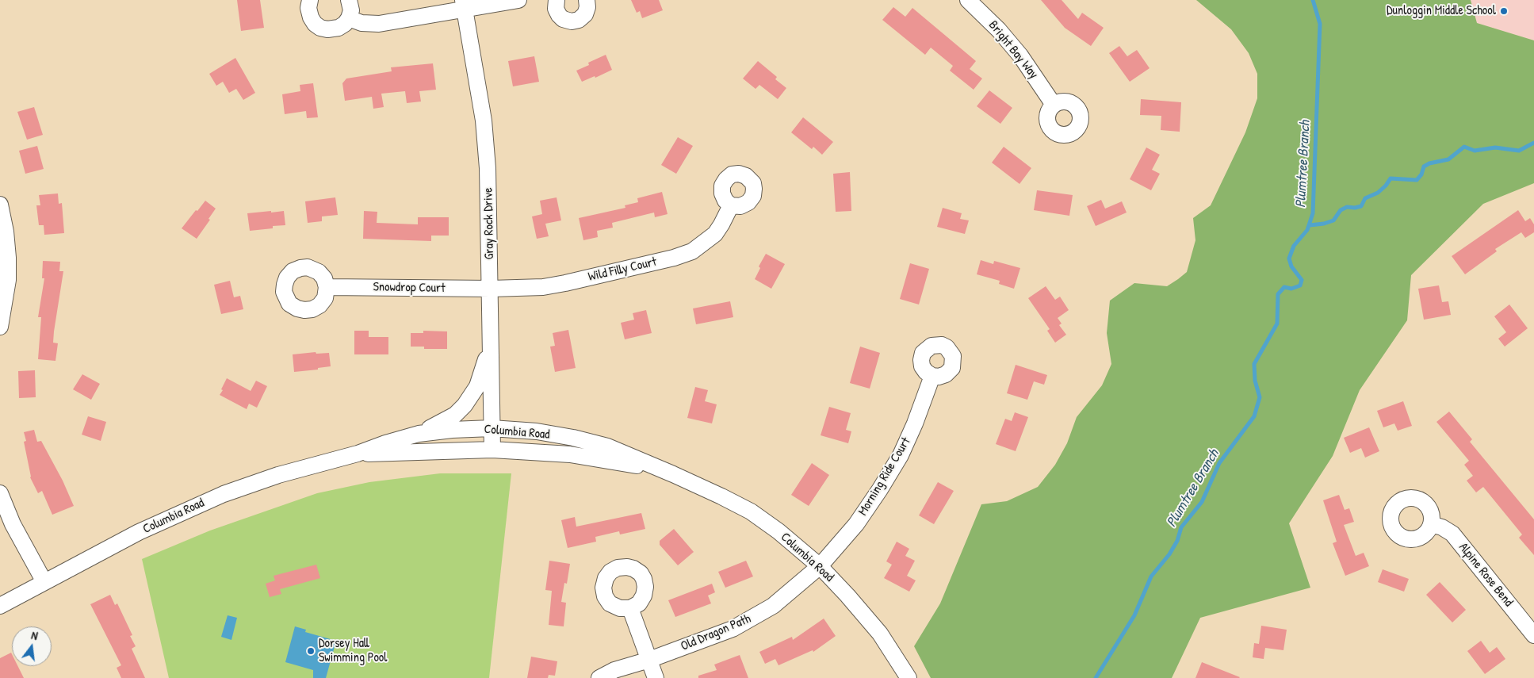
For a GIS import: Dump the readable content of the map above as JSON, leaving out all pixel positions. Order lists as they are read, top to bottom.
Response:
{
  "streets": {
    "street": [
      "Bright Bay Way",
      "Gray Rock Drive",
      "Wild Filly Court",
      "Snowdrop Court",
      "Columbia Road",
      "Morning Ride Court",
      "Alpine Rose Bend",
      "Old Dragon Path"
    ]
  },
  "crossings": [
    ["Gray Rock Drive", "Wild Filly Court"],
    ["Gray Rock Drive", "Snowdrop Court"],
    ["Gray Rock Drive", "Columbia Road"],
    ["Wild Filly Court", "Snowdrop Court"],
    ["Columbia Road", "Morning Ride Court"],
    ["Columbia Road", "Old Dragon Path"],
    ["Morning Ride Court", "Old Dragon Path"]
  ],
  "water": ["Plumtree Branch"],
  "places": ["Dunloggin Middle School", "Dorsey Hall Swimming Pool"],
  "north": "top"
}
